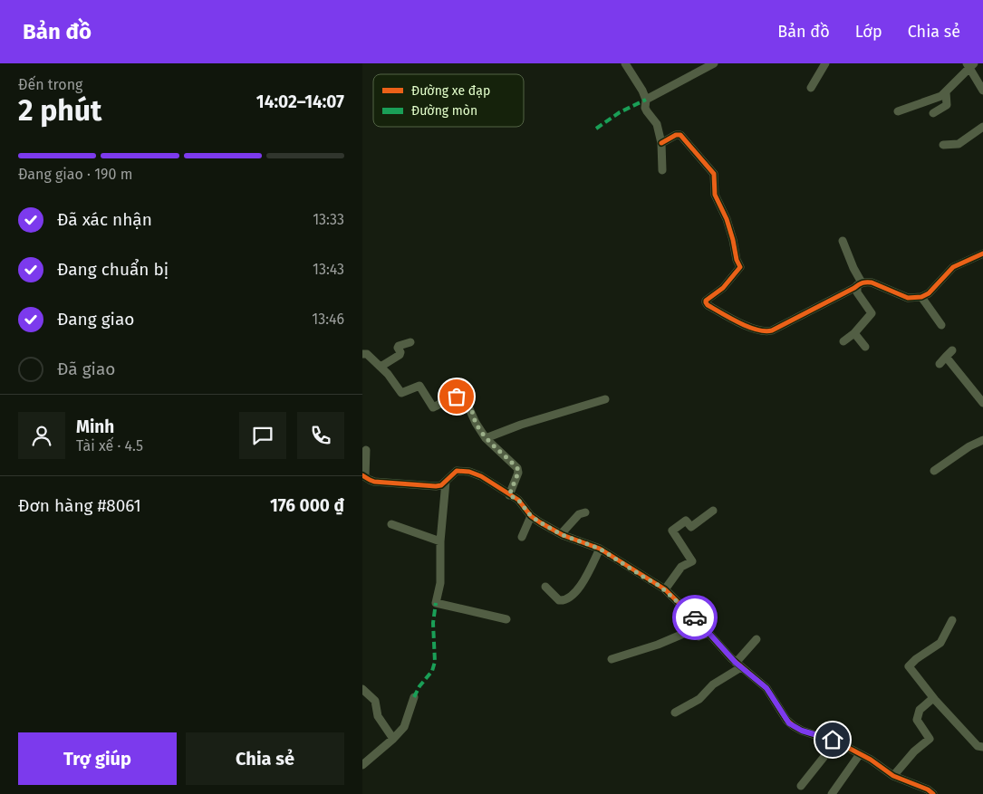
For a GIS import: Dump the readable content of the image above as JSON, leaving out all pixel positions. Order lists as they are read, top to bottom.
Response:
{
  "legend": ["Đường xe đạp", "Đường mòn"],
  "page": {
    "header": "Bản đồ",
    "nav": ["Bản đồ", "Lớp", "Chia sẻ"],
    "heading": ["2 phút", "Đến trong", "14:02–14:07"],
    "panel": [
      "Minh",
      "Tài xế · 4.5",
      "Đơn hàng #8061",
      "176 000 ₫"
    ],
    "bar": "Đang giao · 190 m",
    "list": [
      ["Đã xác nhận", "13:33"],
      ["Đang chuẩn bị", "13:43"],
      ["Đang giao", "13:46"],
      "Đã giao"
    ],
    "buttons": ["Trợ giúp", "Chia sẻ"]
  }
}
